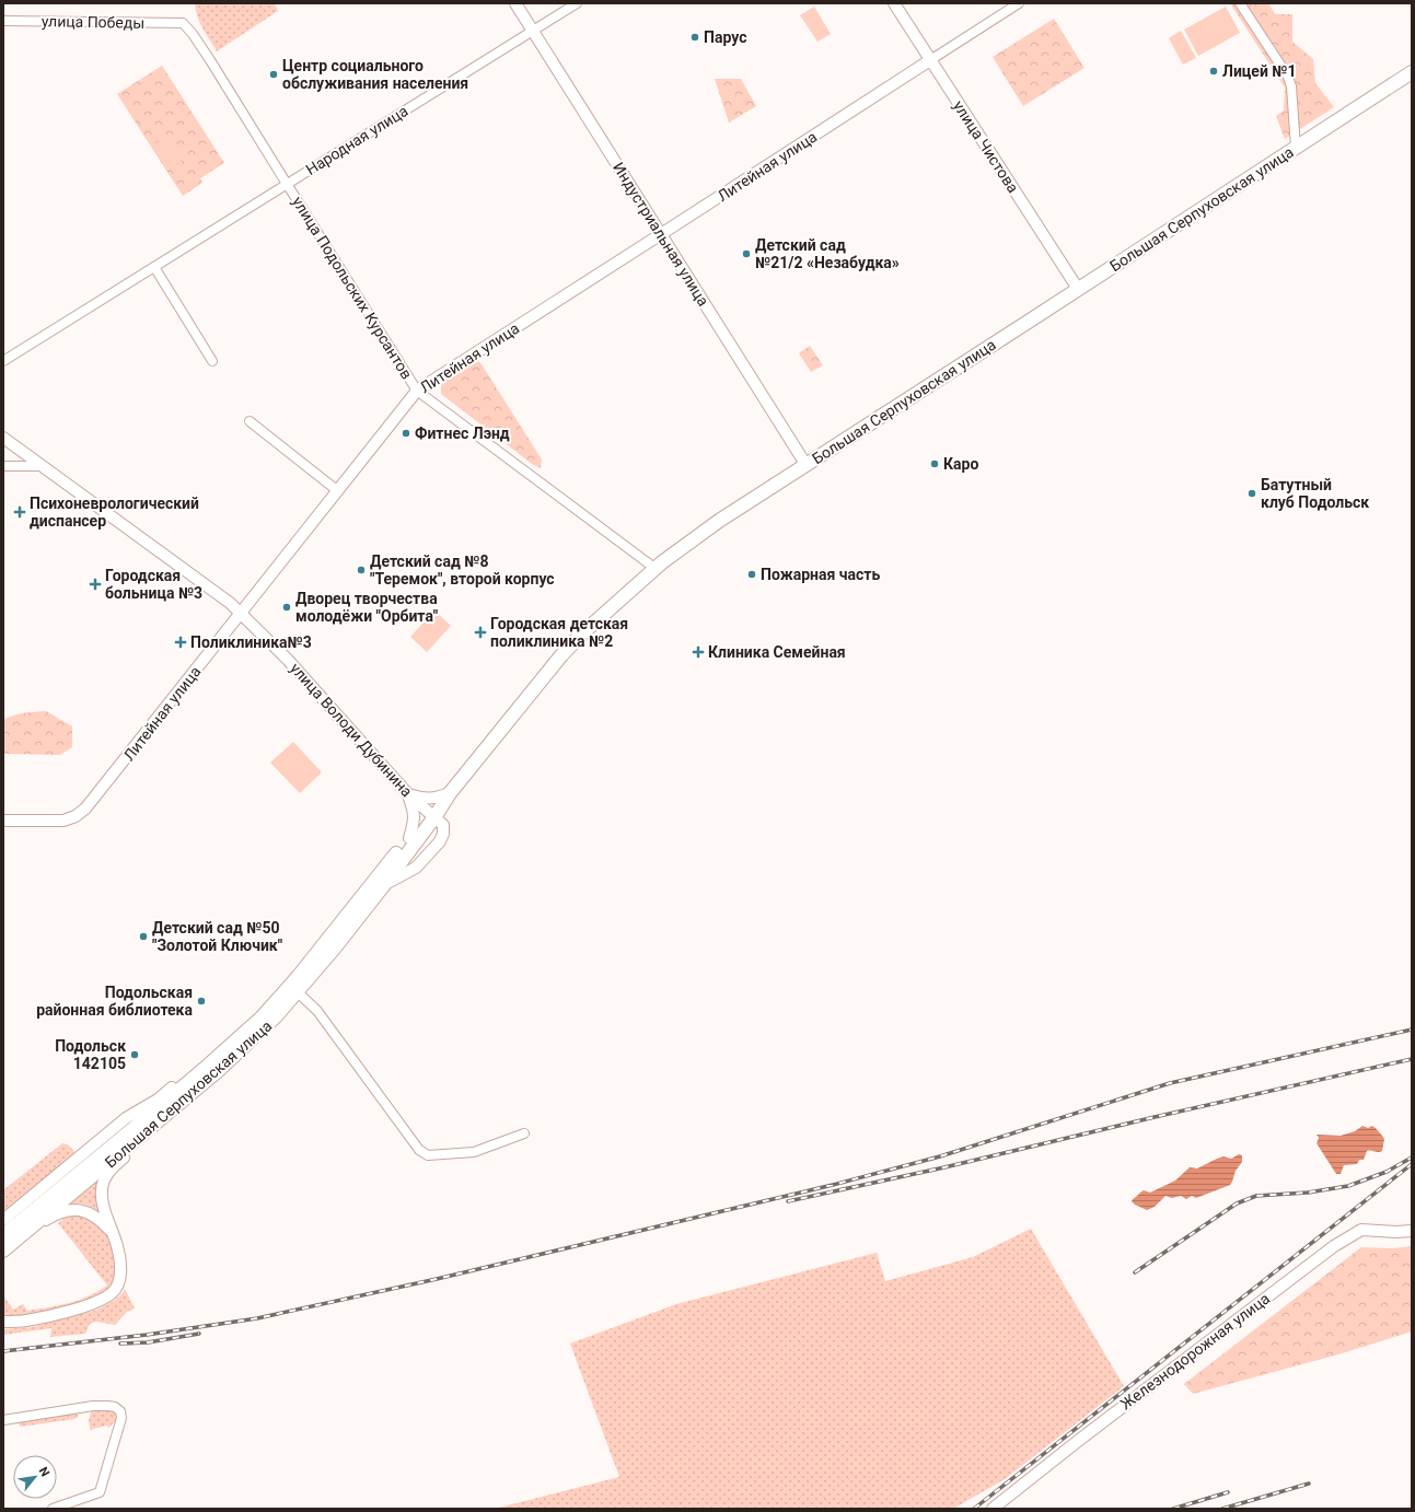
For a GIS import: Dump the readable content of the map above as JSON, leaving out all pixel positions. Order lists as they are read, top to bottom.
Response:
{
  "streets": {
    "main road": ["Большая Серпуховская улица"],
    "street": [
      "улица Победы",
      "Народная улица",
      "улица Чистова",
      "Литейная улица",
      "Индустриальная улица",
      "улица Подольских Курсантов",
      "улица Володи Дубинина",
      "Железнодорожная улица"
    ]
  },
  "crossings": [
    ["улица Победы", "улица Подольских Курсантов"],
    ["Народная улица", "Индустриальная улица"],
    ["Народная улица", "улица Подольских Курсантов"],
    ["улица Чистова", "Литейная улица"],
    ["улица Чистова", "Большая Серпуховская улица"],
    ["Литейная улица", "Индустриальная улица"],
    ["Литейная улица", "улица Подольских Курсантов"],
    ["Литейная улица", "улица Володи Дубинина"],
    ["Большая Серпуховская улица", "Индустриальная улица"],
    ["Большая Серпуховская улица", "улица Подольских Курсантов"],
    ["Большая Серпуховская улица", "улица Володи Дубинина"]
  ],
  "places": {
    "other": [
      "Парус",
      "Лицей №1",
      "Центр социального обслуживания населения",
      "Детский сад №21/2 «Незабудка»",
      "Фитнес Лэнд",
      "Каро",
      "Батутный клуб Подольск",
      "Детский сад №8 \"Теремок\", второй корпус",
      "Пожарная часть",
      "Дворец творчества молодёжи \"Орбита\"",
      "Детский сад №50 \"Золотой Ключик\"",
      "Подольская районная библиотека",
      "Подольск 142105"
    ],
    "health": [
      "Психоневрологический диспансер",
      "Городская больница №3",
      "Городская детская поликлиника №2",
      "Поликлиника№3",
      "Клиника Семейная"
    ]
  },
  "north": "top right"
}
